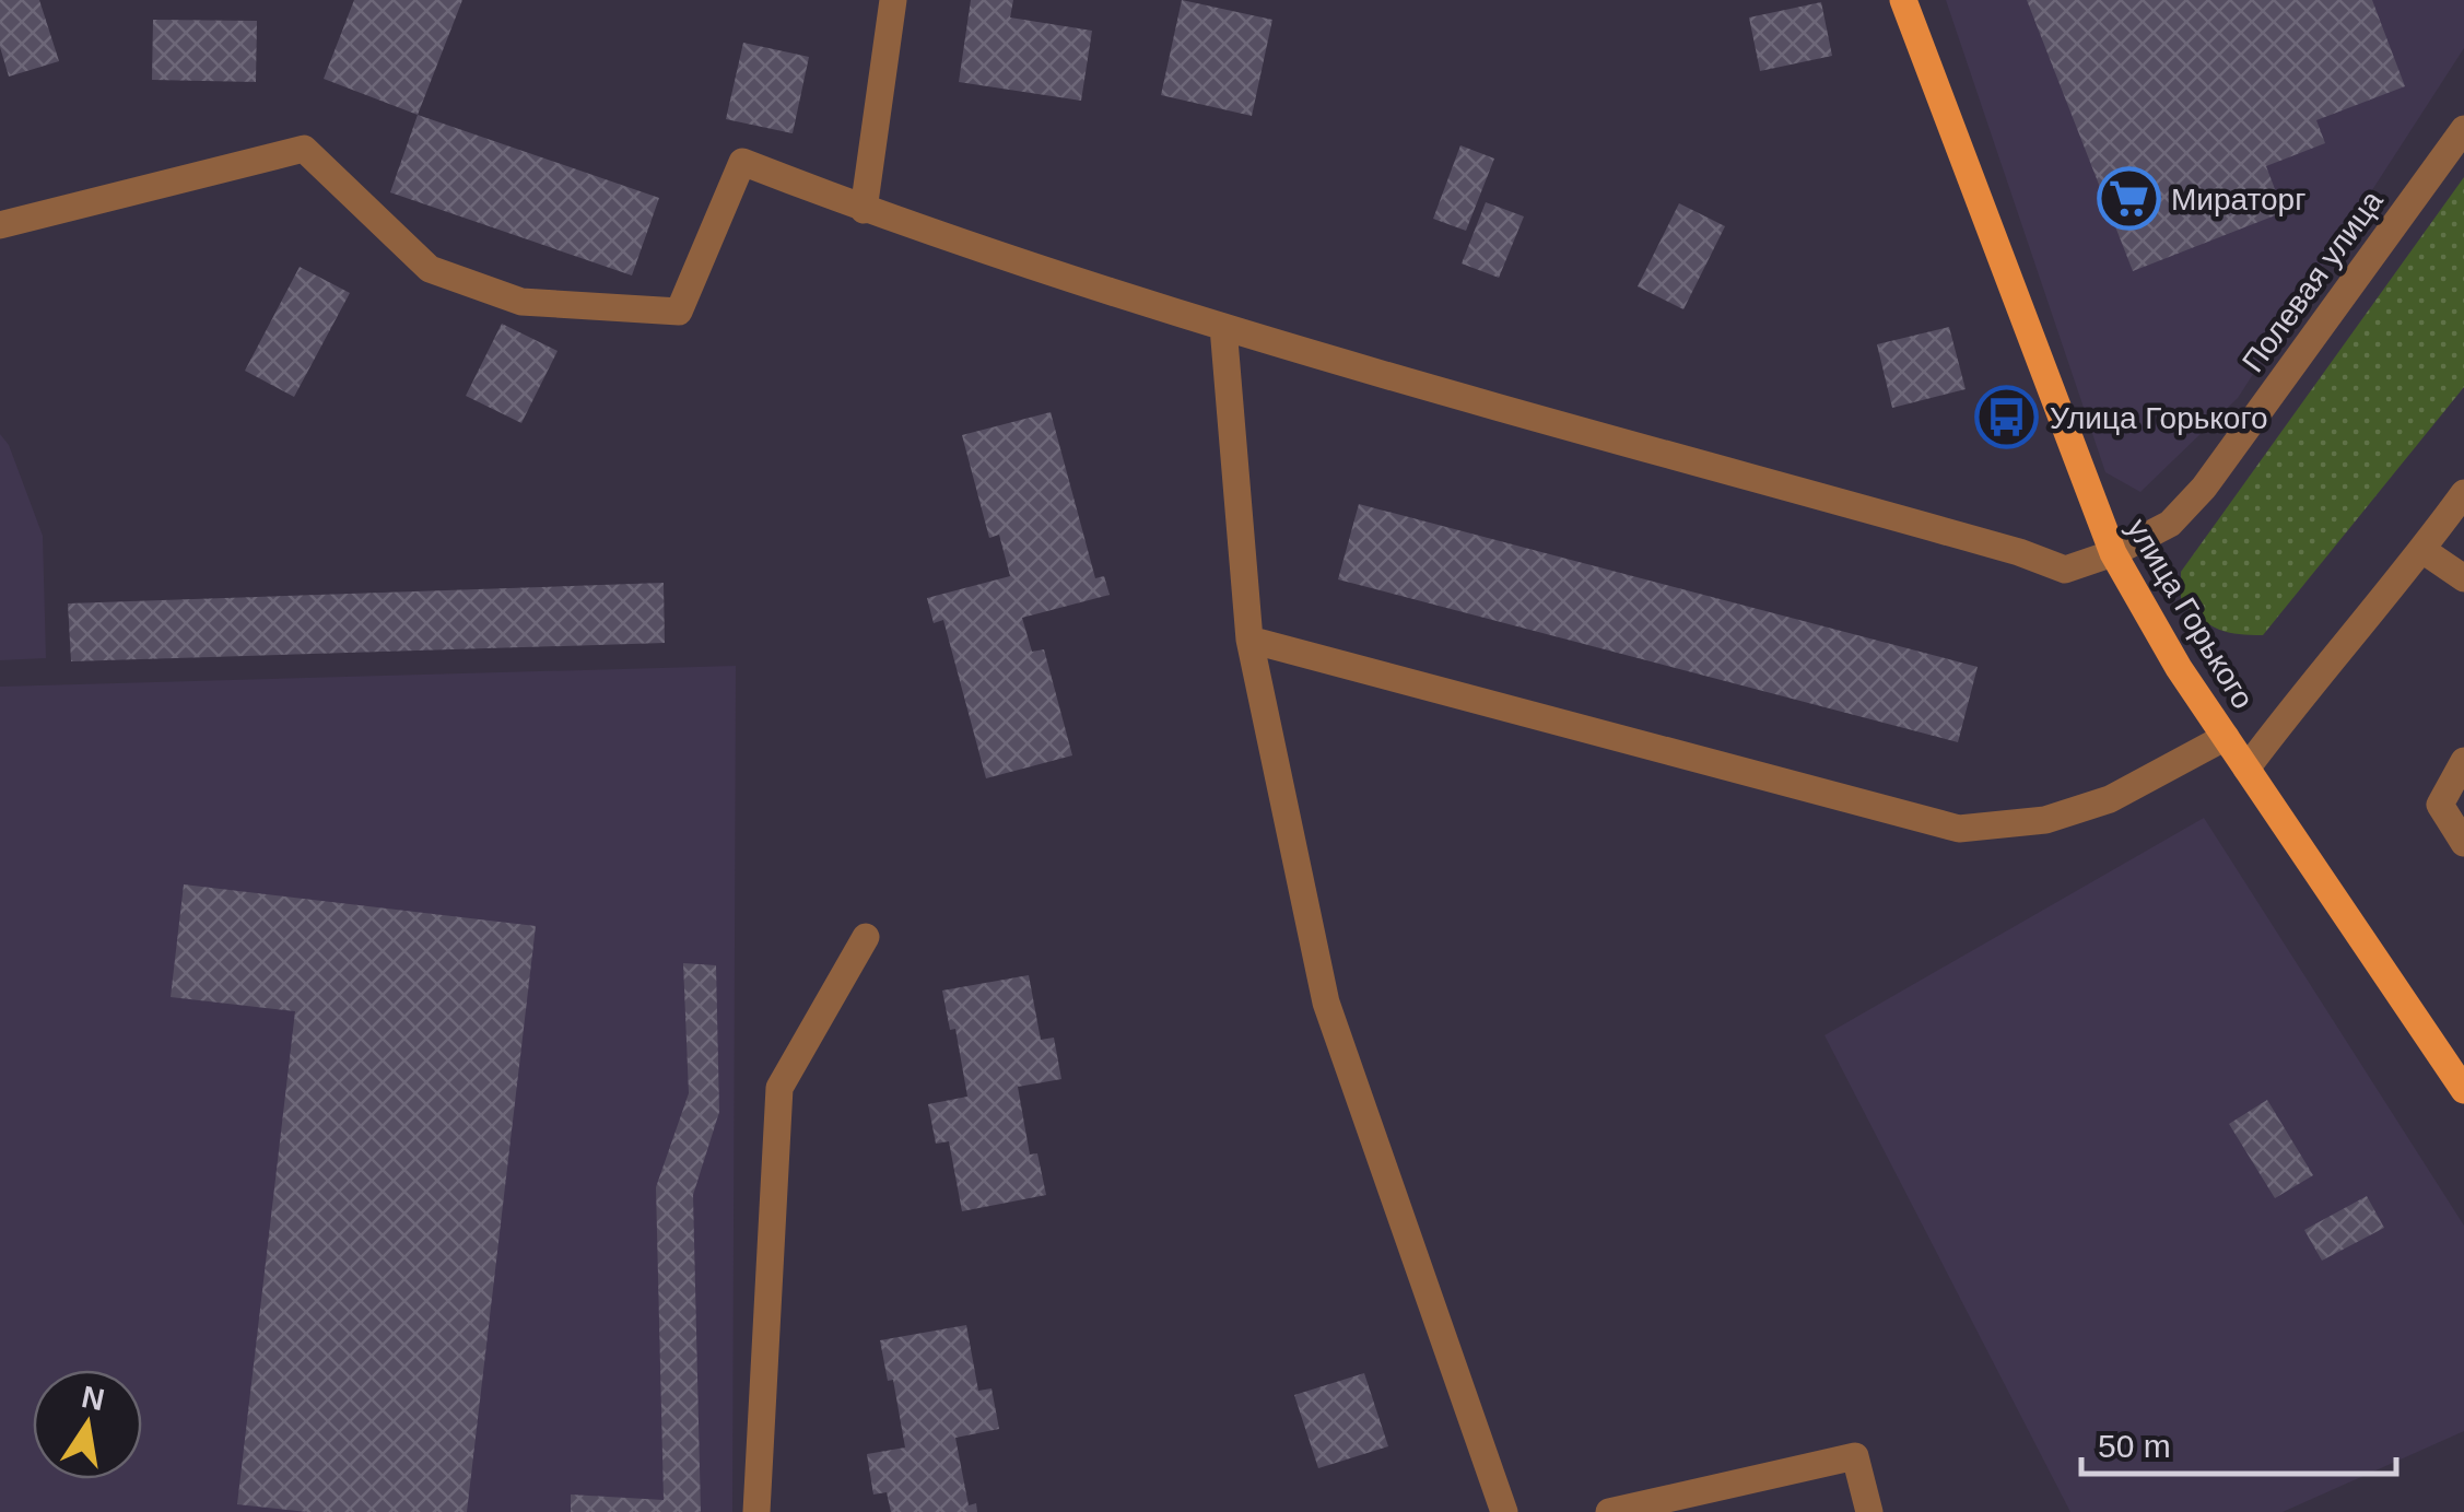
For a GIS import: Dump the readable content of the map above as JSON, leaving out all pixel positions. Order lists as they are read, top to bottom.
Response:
{
  "streets": {
    "main road": ["улица Горького"],
    "street": ["Полевая улица"]
  },
  "crossings": [
    ["Полевая улица", "улица Горького"]
  ],
  "places": {
    "supermarket": ["Мираторг"],
    "bus stop": ["Улица Горького"]
  },
  "scale_bar": "50 m",
  "north": "top"
}
